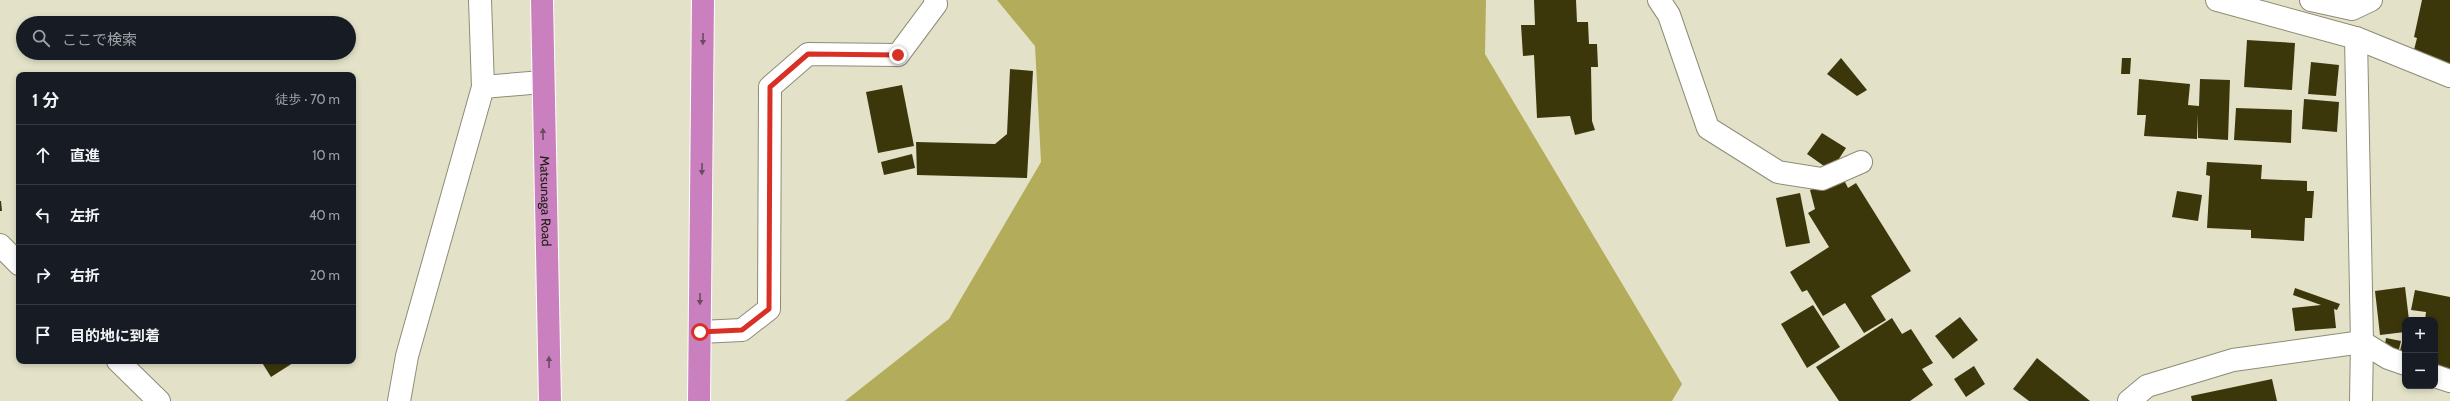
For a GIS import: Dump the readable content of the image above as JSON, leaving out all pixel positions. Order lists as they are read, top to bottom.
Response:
{
  "streets": {
    "highway": ["Matsunaga Road"]
  },
  "page": {
    "search": "ここで検索",
    "heading": ["1 分", "徒歩 · 70 m"],
    "list": [
      ["直進", "10 m"],
      ["左折", "40 m"],
      ["右折", "20 m"],
      "目的地に到着"
    ],
    "map_buttons": ["+", "−"]
  }
}
